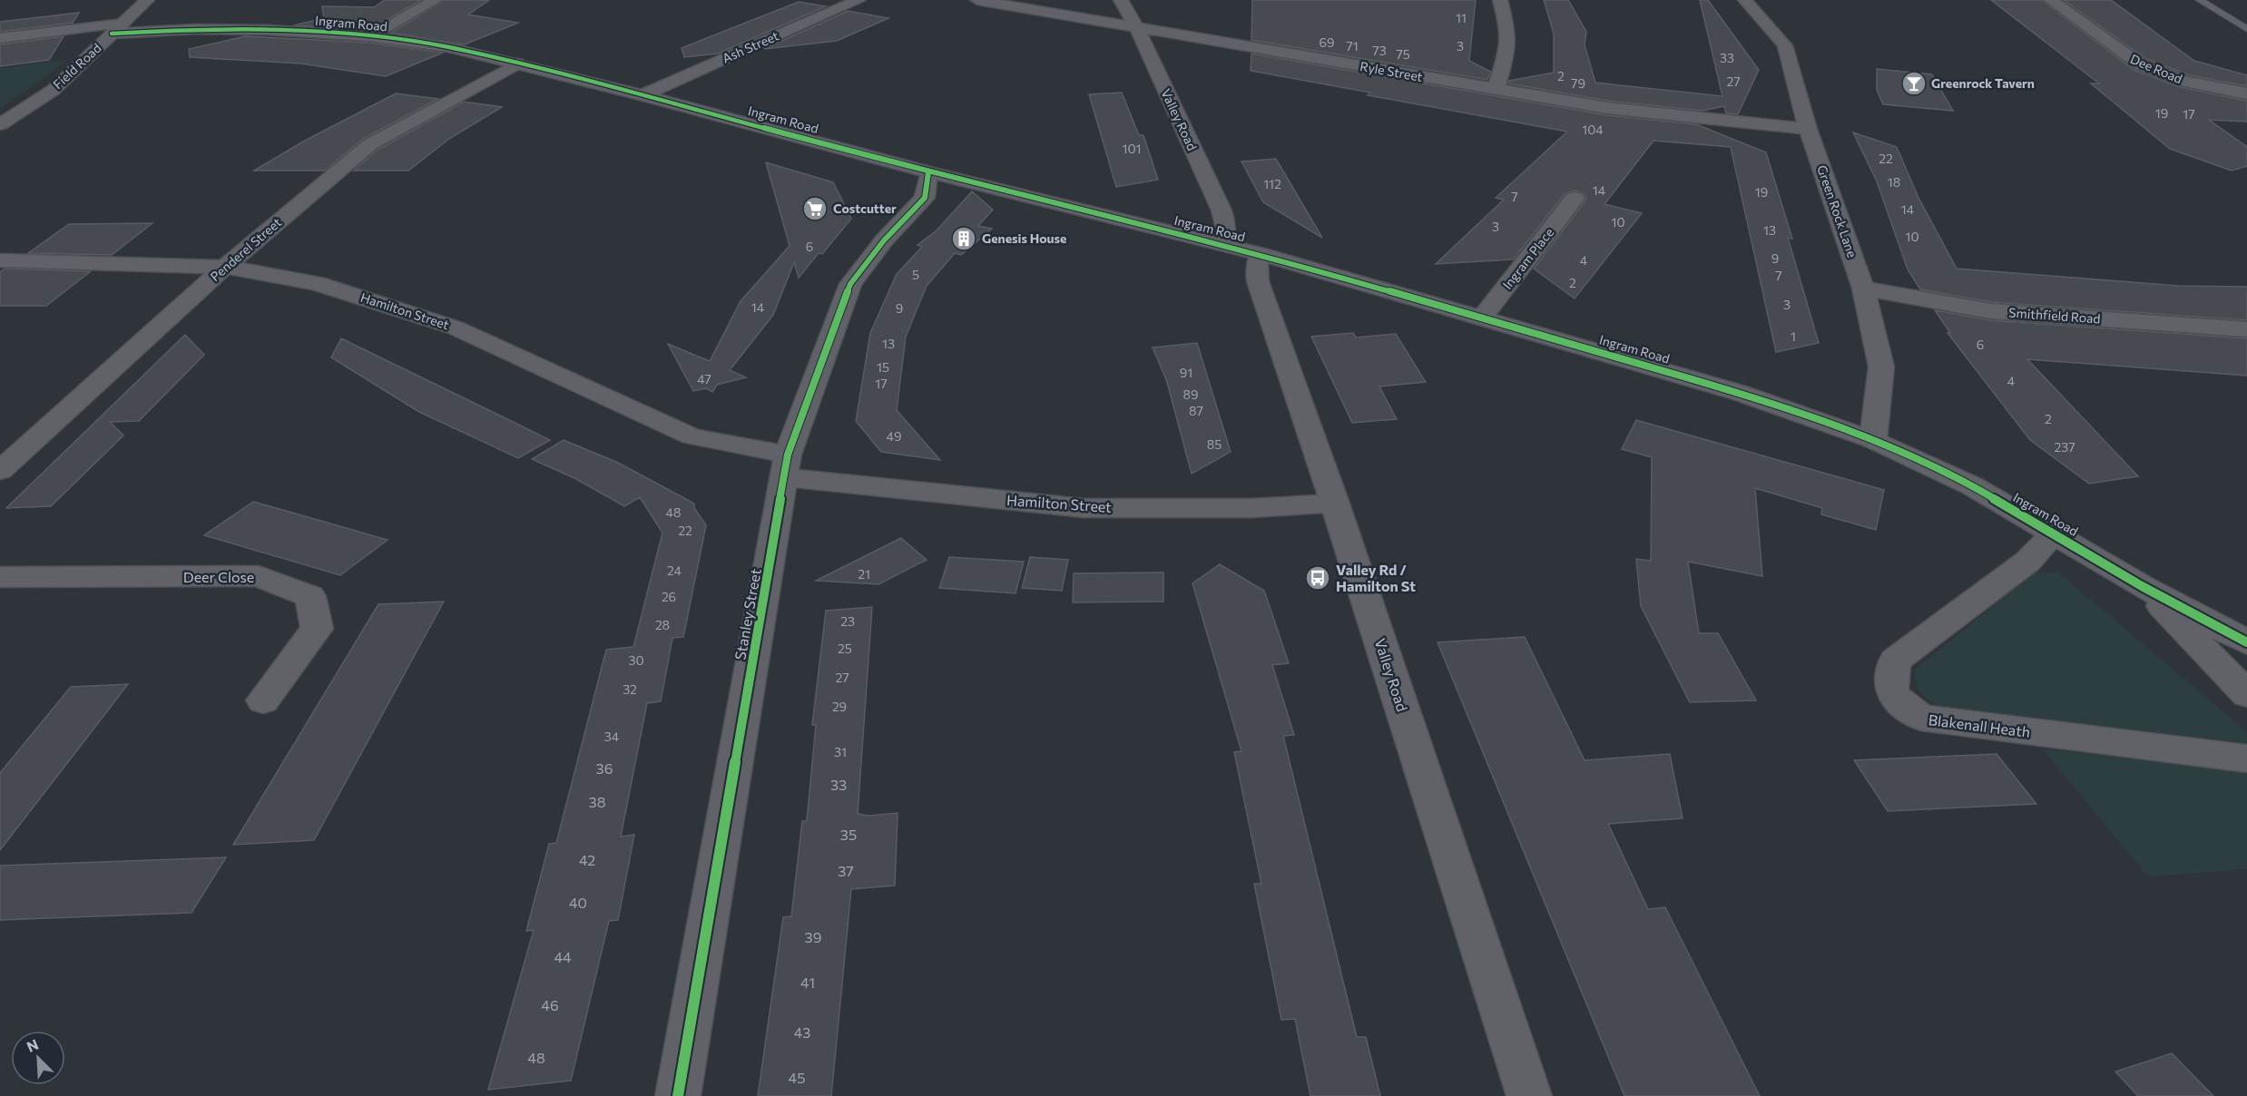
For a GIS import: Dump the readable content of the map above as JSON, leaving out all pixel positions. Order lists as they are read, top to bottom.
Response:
{
  "streets": {
    "street": [
      "Ingram Road",
      "Ash Street",
      "Field Road",
      "Dee Road",
      "Ryle Street",
      "Valley Road",
      "Green Rock Lane",
      "Penderel Street",
      "Ingram Place",
      "Hamilton Street",
      "Smithfield Road",
      "Deer Close",
      "Stanley Street",
      "Blakenall Heath"
    ]
  },
  "crossings": [
    ["Ingram Road", "Ash Street"],
    ["Ingram Road", "Field Road"],
    ["Ingram Road", "Valley Road"],
    ["Ingram Road", "Green Rock Lane"],
    ["Ingram Road", "Penderel Street"],
    ["Ingram Road", "Ingram Place"],
    ["Ingram Road", "Stanley Street"],
    ["Ingram Road", "Blakenall Heath"],
    ["Ryle Street", "Valley Road"],
    ["Ryle Street", "Green Rock Lane"],
    ["Valley Road", "Hamilton Street"],
    ["Green Rock Lane", "Smithfield Road"],
    ["Penderel Street", "Hamilton Street"],
    ["Hamilton Street", "Stanley Street"]
  ],
  "places": {
    "bar": ["Greenrock Tavern"],
    "supermarket": ["Costcutter"],
    "building": ["Genesis House"],
    "bus stop": ["Valley Rd / Hamilton St"]
  },
  "house_numbers": [
    "11",
    "69",
    "71",
    "3",
    "73",
    "75",
    "33",
    "2",
    "27",
    "79",
    "19",
    "17",
    "104",
    "101",
    "22",
    "18",
    "112",
    "14",
    "19",
    "7",
    "14",
    "10",
    "3",
    "13",
    "10",
    "6",
    "9",
    "4",
    "5",
    "7",
    "2",
    "3",
    "14",
    "9",
    "1",
    "13",
    "6",
    "15",
    "91",
    "47",
    "4",
    "17",
    "89",
    "87",
    "2",
    "49",
    "85",
    "237",
    "48",
    "22",
    "24",
    "21",
    "26",
    "23",
    "28",
    "25",
    "30",
    "27",
    "32",
    "29",
    "34",
    "31",
    "36",
    "33",
    "38",
    "35",
    "42",
    "37",
    "40",
    "39",
    "44",
    "41",
    "46",
    "43",
    "48",
    "45"
  ],
  "north": "top left"
}
